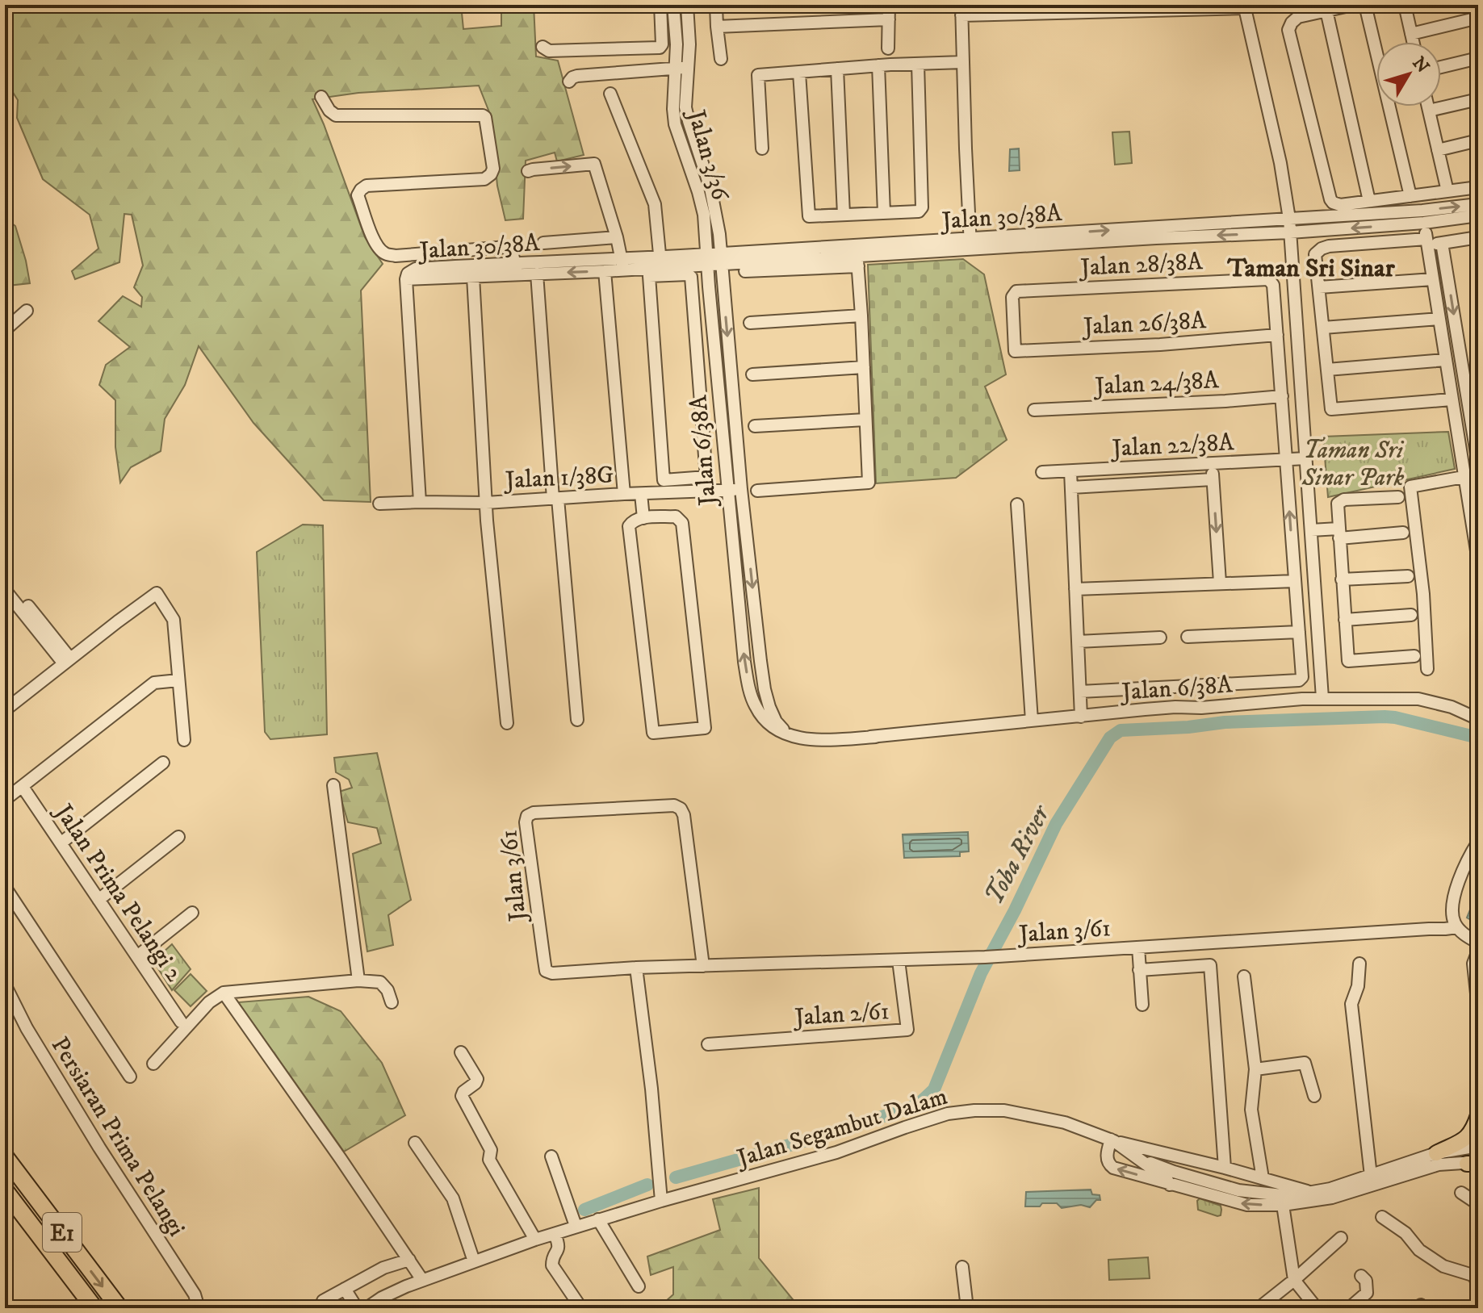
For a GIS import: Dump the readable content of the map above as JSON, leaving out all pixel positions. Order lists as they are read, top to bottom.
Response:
{
  "streets": {
    "highway": ["E1"],
    "street": [
      "Jalan 3/36",
      "Jalan 30/38A",
      "Jalan 28/38A",
      "Jalan 26/38A",
      "Jalan 24/38A",
      "Jalan 22/38A",
      "Jalan 6/38A",
      "Jalan 1/38G",
      "Jalan 3/61",
      "Jalan Prima Pelangi 2",
      "Jalan 2/61",
      "Jalan Segambut Dalam",
      "Persiaran Prima Pelangi"
    ]
  },
  "crossings": [
    ["Jalan 3/36", "Jalan 30/38A"],
    ["Jalan 3/36", "Jalan 6/38A"],
    ["Jalan 30/38A", "Jalan 6/38A"],
    ["Jalan 28/38A", "Jalan 26/38A"],
    ["Jalan 6/38A", "Jalan 1/38G"],
    ["Jalan 3/61", "Jalan 2/61"]
  ],
  "districts": ["Taman Sri Sinar"],
  "water": ["Toba River"],
  "parks": ["Taman Sri Sinar Park"],
  "north": "top right"
}
